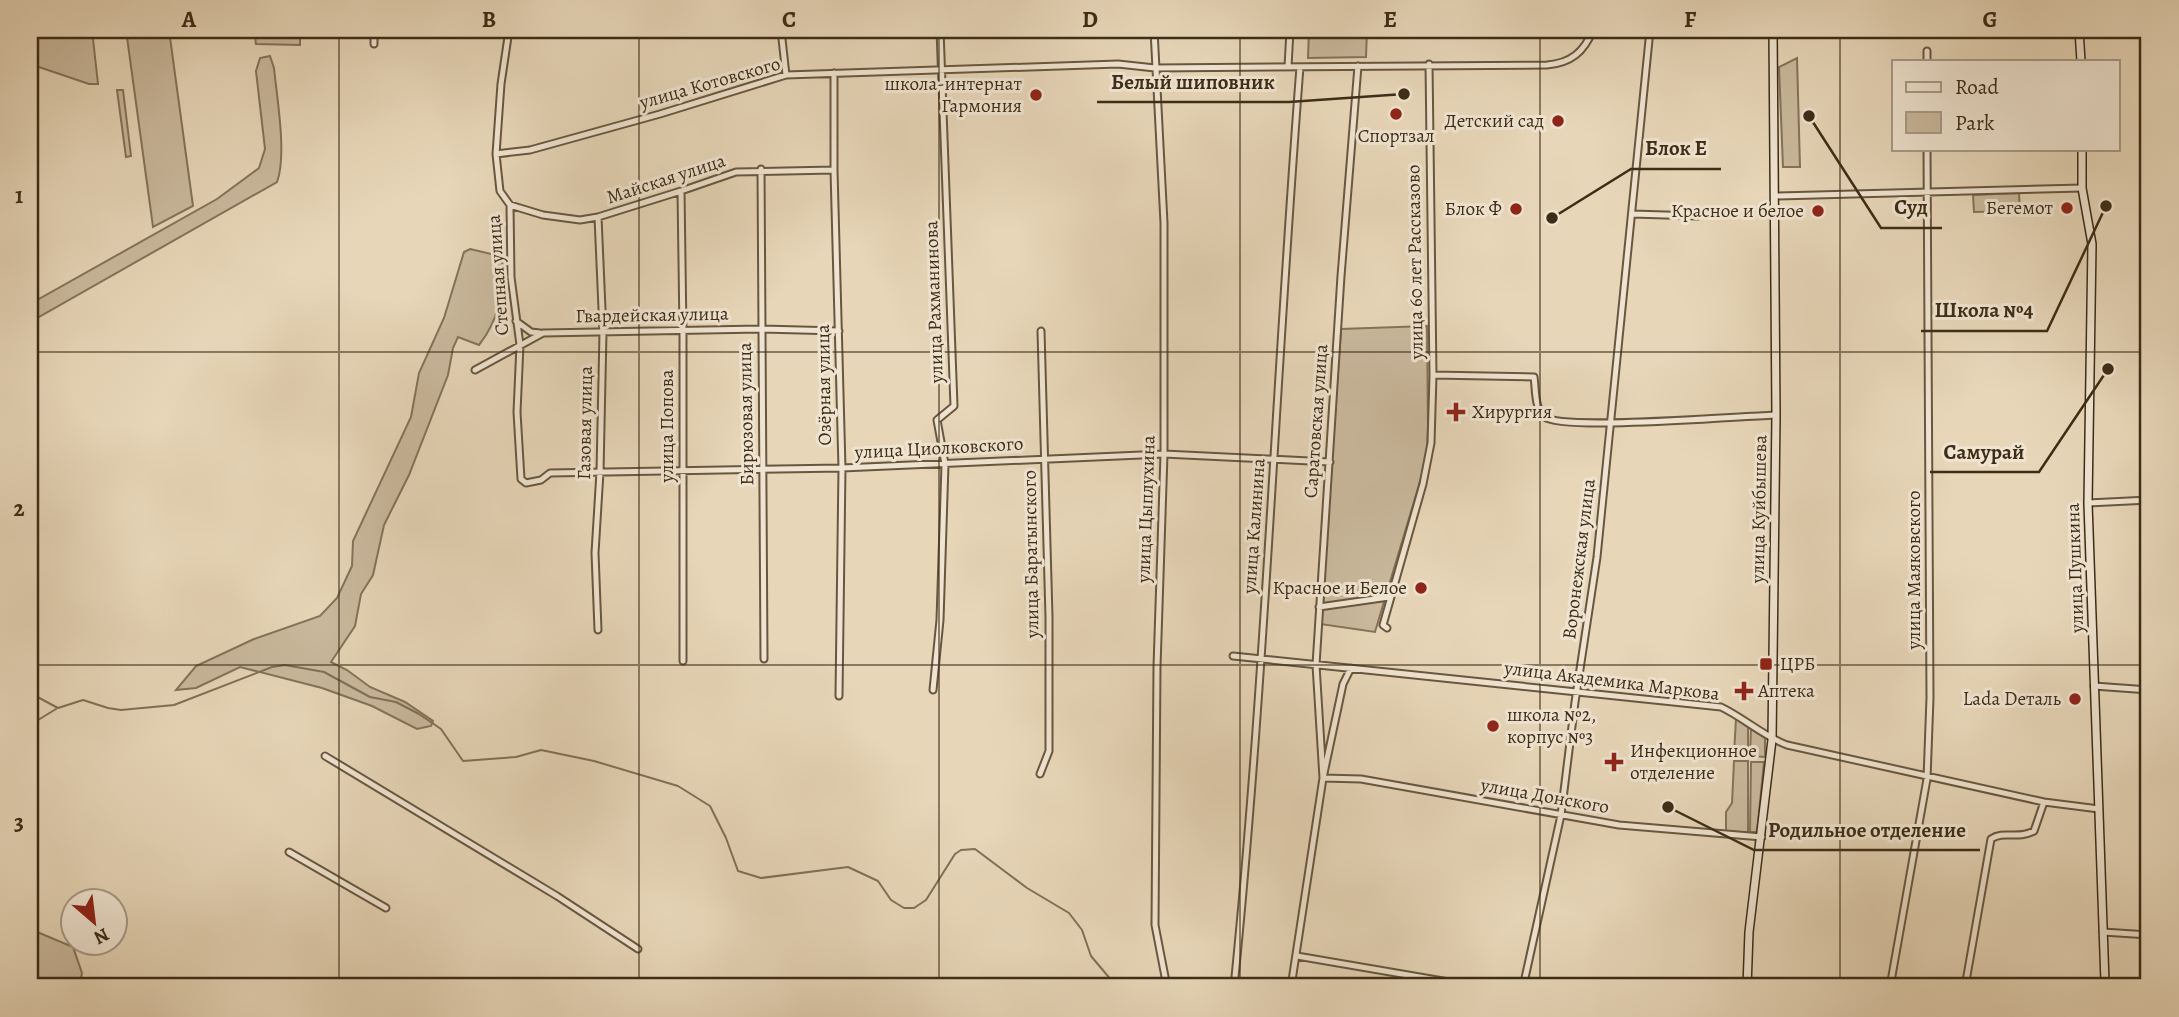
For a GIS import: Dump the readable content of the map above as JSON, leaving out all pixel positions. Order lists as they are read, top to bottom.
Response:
{
  "streets": {
    "street": [
      "улица Котовского",
      "Майская улица",
      "улица 60 лет Рассказово",
      "Степная улица",
      "улица Рахманинова",
      "Гвардейская улица",
      "Озёрная улица",
      "Бирюзовая улица",
      "Саратовская улица",
      "Газовая улица",
      "улица Попова",
      "улица Циолковского",
      "улица Цыплухина",
      "улица Куйбышева",
      "улица Калинина",
      "улица Баратынского",
      "Воронежская улица",
      "улица Пушкина",
      "улица Маяковского",
      "улица Академика Маркова",
      "улица Донского"
    ]
  },
  "crossings": [
    ["улица Котовского", "улица 60 лет Рассказово"],
    ["улица Котовского", "Степная улица"],
    ["улица Котовского", "улица Рахманинова"],
    ["улица Котовского", "Озёрная улица"],
    ["улица Котовского", "Саратовская улица"],
    ["улица Котовского", "улица Цыплухина"],
    ["улица Котовского", "улица Калинина"],
    ["Майская улица", "Степная улица"],
    ["Майская улица", "Озёрная улица"],
    ["Майская улица", "Бирюзовая улица"],
    ["Майская улица", "Газовая улица"],
    ["Майская улица", "улица Попова"],
    ["улица 60 лет Рассказово", "Воронежская улица"],
    ["Степная улица", "Гвардейская улица"],
    ["Степная улица", "улица Циолковского"],
    ["улица Рахманинова", "улица Циолковского"],
    ["Гвардейская улица", "Озёрная улица"],
    ["Гвардейская улица", "Бирюзовая улица"],
    ["Гвардейская улица", "Газовая улица"],
    ["Гвардейская улица", "улица Попова"],
    ["Озёрная улица", "улица Циолковского"],
    ["Бирюзовая улица", "улица Циолковского"],
    ["Саратовская улица", "улица Циолковского"],
    ["Саратовская улица", "улица Академика Маркова"],
    ["Саратовская улица", "улица Донского"],
    ["Газовая улица", "улица Циолковского"],
    ["улица Попова", "улица Циолковского"],
    ["улица Циолковского", "улица Цыплухина"],
    ["улица Циолковского", "улица Калинина"],
    ["улица Циолковского", "улица Баратынского"],
    ["улица Куйбышева", "улица Академика Маркова"],
    ["улица Куйбышева", "улица Донского"],
    ["улица Калинина", "улица Академика Маркова"],
    ["Воронежская улица", "улица Академика Маркова"],
    ["Воронежская улица", "улица Донского"],
    ["улица Пушкина", "улица Академика Маркова"],
    ["улица Маяковского", "улица Академика Маркова"]
  ],
  "places": {
    "other": [
      "Белый шиповник",
      "школа-интернат Гармония",
      "Спортзал",
      "Суд",
      "Детский сад",
      "Школа №4",
      "Бегемот",
      "Блок Ф",
      "Красное и белое",
      "Блок Е",
      "Самурай",
      "Красное и Белое",
      "Lada Dеталь",
      "школа №2, корпус №3",
      "Родильное отделение"
    ],
    "health": ["Хирургия", "Аптека", "Инфекционное отделение"],
    "transit": ["ЦРБ"]
  },
  "legend": ["Road", "Park"],
  "north": "bottom right",
  "grid": {
    "columns": [
      "A",
      "B",
      "C",
      "D",
      "E",
      "F",
      "G"
    ],
    "rows": ["1", "2", "3"]
  }
}
